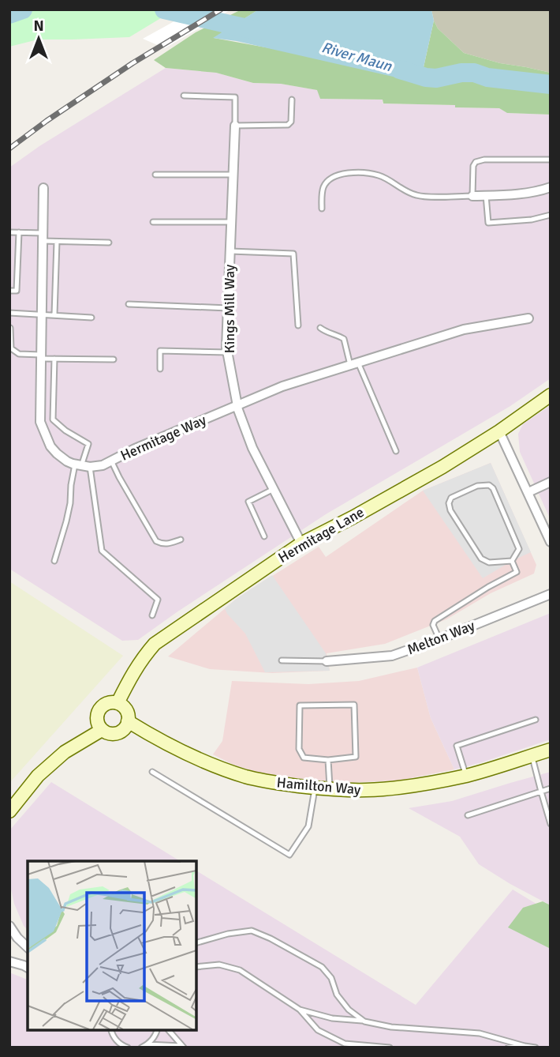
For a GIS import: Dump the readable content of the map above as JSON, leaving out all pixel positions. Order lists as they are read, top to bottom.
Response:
{
  "streets": {
    "street": [
      "Kings Mill Way",
      "Hermitage Way",
      "Hermitage Lane",
      "Melton Way",
      "Hamilton Way"
    ]
  },
  "crossings": [
    ["Kings Mill Way", "Hermitage Way"],
    ["Kings Mill Way", "Hermitage Lane"],
    ["Hermitage Lane", "Hamilton Way"]
  ],
  "water": ["River Maun"],
  "north": "top"
}
